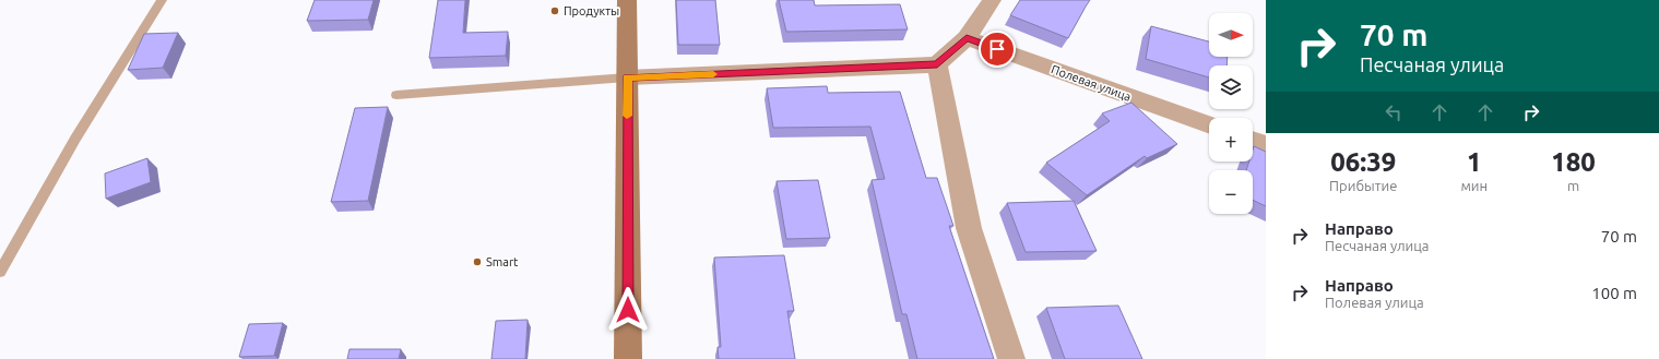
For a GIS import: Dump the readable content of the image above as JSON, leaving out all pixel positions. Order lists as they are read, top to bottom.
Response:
{
  "streets": {
    "street": ["Полевая улица"]
  },
  "places": ["Продукты", "Smart"],
  "north": "right",
  "page": {
    "turn": ["70 m", "Песчаная улица"],
    "map_buttons": ["+", "−"],
    "eta": [
      "06:39",
      "Прибытие",
      "1",
      "мин",
      "180",
      "m"
    ],
    "list": [
      {
        "name": "Направо",
        "note": "Песчаная улица",
        "value": "70 m"
      },
      {
        "name": "Направо",
        "note": "Полевая улица",
        "value": "100 m"
      }
    ]
  }
}
